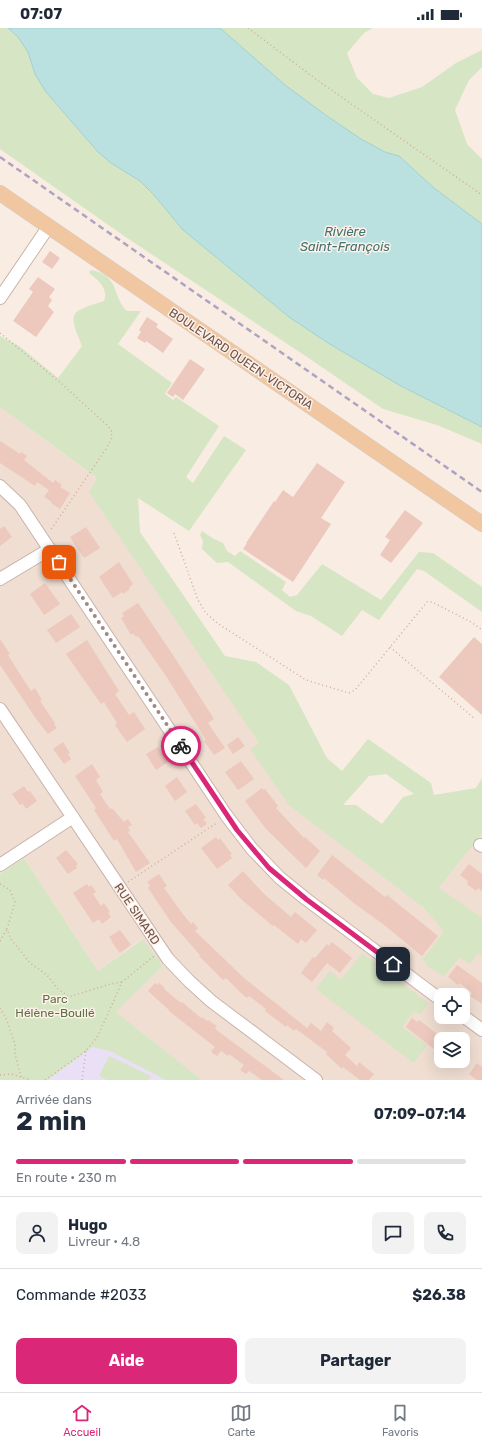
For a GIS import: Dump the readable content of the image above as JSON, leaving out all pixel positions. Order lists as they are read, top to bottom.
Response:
{
  "streets": {
    "main road": ["BOULEVARD QUEEN-VICTORIA"],
    "street": ["RUE SIMARD"]
  },
  "water": ["Rivière Saint-François"],
  "parks": ["Parc Hélène-Boullé"],
  "page": {
    "status": "07:07",
    "heading": ["2 min", "Arrivée dans", "07:09–07:14"],
    "panel": [
      "Hugo",
      "Livreur · 4.8",
      "Commande #2033",
      "$26.38"
    ],
    "bar": "En route · 230 m",
    "buttons": ["Aide", "Partager"],
    "tabs": ["Accueil", "Carte", "Favoris"]
  }
}
